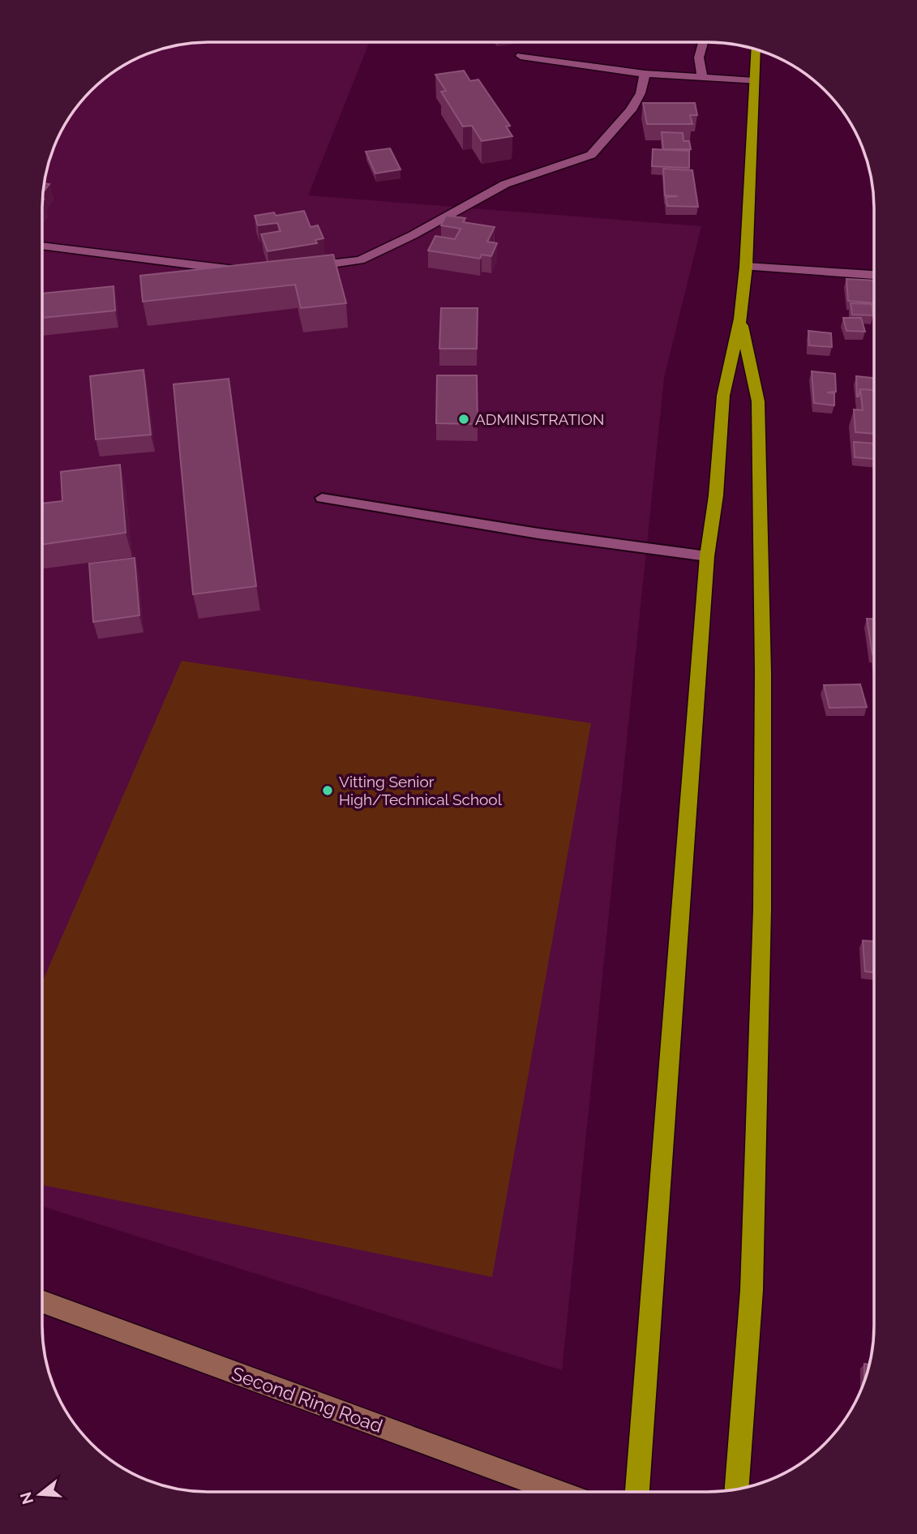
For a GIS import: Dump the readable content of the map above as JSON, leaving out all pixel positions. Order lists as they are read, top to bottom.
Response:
{
  "streets": {
    "street": ["Second Ring Road"]
  },
  "places": ["ADMINISTRATION", "Vitting Senior High/Technical School"],
  "north": "left"
}
